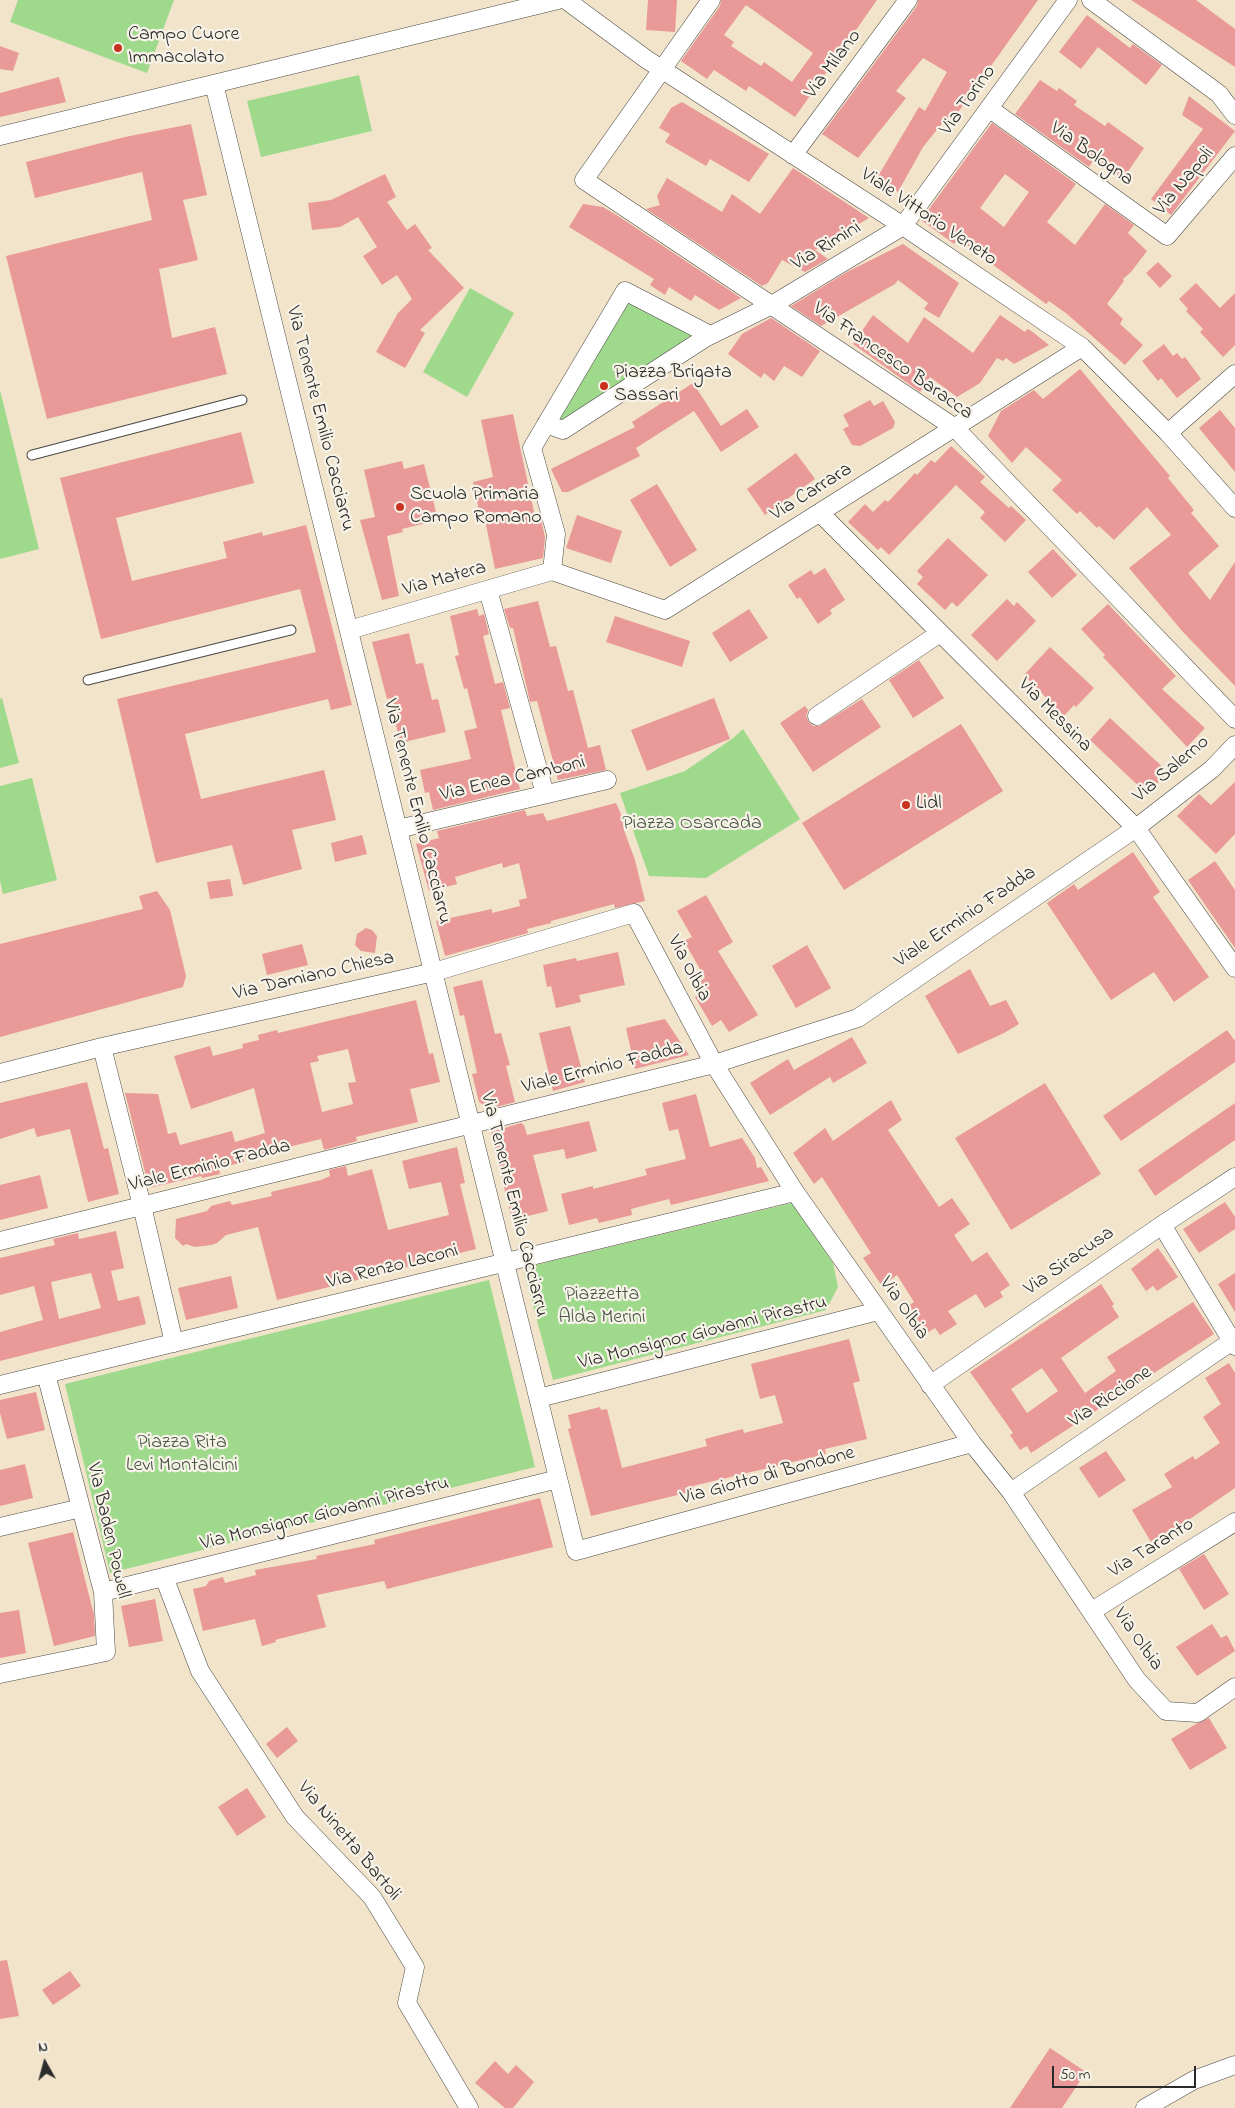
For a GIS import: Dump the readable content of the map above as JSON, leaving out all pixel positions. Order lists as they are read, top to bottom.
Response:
{
  "streets": {
    "street": [
      "Via Milano",
      "Via Torino",
      "Via Bologna",
      "Via Napoli",
      "Viale Vittorio Veneto",
      "Via Rimini",
      "Via Francesco Baracca",
      "Via Tenente Emilio Cacciarru",
      "Via Carrara",
      "Via Matera",
      "Via Messina",
      "Via Salerno",
      "Via Enea Camboni",
      "Viale Erminio Fadda",
      "Via Olbia",
      "Via Damiano Chiesa",
      "Via Siracusa",
      "Via Renzo Laconi",
      "Via Monsignor Giovanni Pirastru",
      "Via Riccione",
      "Via Giotto di Bondone",
      "Via Baden Powell",
      "Via Taranto",
      "Via Ninetta Bartoli"
    ]
  },
  "crossings": [
    ["Via Milano", "Viale Vittorio Veneto"],
    ["Via Torino", "Via Bologna"],
    ["Via Torino", "Viale Vittorio Veneto"],
    ["Via Torino", "Via Rimini"],
    ["Via Bologna", "Via Napoli"],
    ["Viale Vittorio Veneto", "Via Rimini"],
    ["Viale Vittorio Veneto", "Via Francesco Baracca"],
    ["Viale Vittorio Veneto", "Via Carrara"],
    ["Via Rimini", "Via Francesco Baracca"],
    ["Via Francesco Baracca", "Via Carrara"],
    ["Via Tenente Emilio Cacciarru", "Via Matera"],
    ["Via Tenente Emilio Cacciarru", "Via Enea Camboni"],
    ["Via Tenente Emilio Cacciarru", "Viale Erminio Fadda"],
    ["Via Tenente Emilio Cacciarru", "Via Damiano Chiesa"],
    ["Via Tenente Emilio Cacciarru", "Via Renzo Laconi"],
    ["Via Tenente Emilio Cacciarru", "Via Monsignor Giovanni Pirastru"],
    ["Via Tenente Emilio Cacciarru", "Via Giotto di Bondone"],
    ["Via Carrara", "Via Matera"],
    ["Via Carrara", "Via Messina"],
    ["Via Messina", "Via Salerno"],
    ["Via Messina", "Viale Erminio Fadda"],
    ["Via Salerno", "Viale Erminio Fadda"],
    ["Viale Erminio Fadda", "Via Olbia"],
    ["Via Olbia", "Via Damiano Chiesa"],
    ["Via Olbia", "Via Siracusa"],
    ["Via Olbia", "Via Renzo Laconi"],
    ["Via Olbia", "Via Monsignor Giovanni Pirastru"],
    ["Via Olbia", "Via Riccione"],
    ["Via Olbia", "Via Giotto di Bondone"],
    ["Via Olbia", "Via Taranto"],
    ["Via Renzo Laconi", "Via Baden Powell"],
    ["Via Monsignor Giovanni Pirastru", "Via Baden Powell"],
    ["Via Monsignor Giovanni Pirastru", "Via Ninetta Bartoli"]
  ],
  "parks": ["Piazza Osarcada", "Piazzetta Alda Merini", "Piazza Rita Levi Montalcini"],
  "places": [
    "Campo Cuore Immacolato",
    "Piazza Brigata Sassari",
    "Scuola Primaria Campo Romano",
    "Lidl"
  ],
  "scale_bar": "50 m",
  "north": "top"
}
